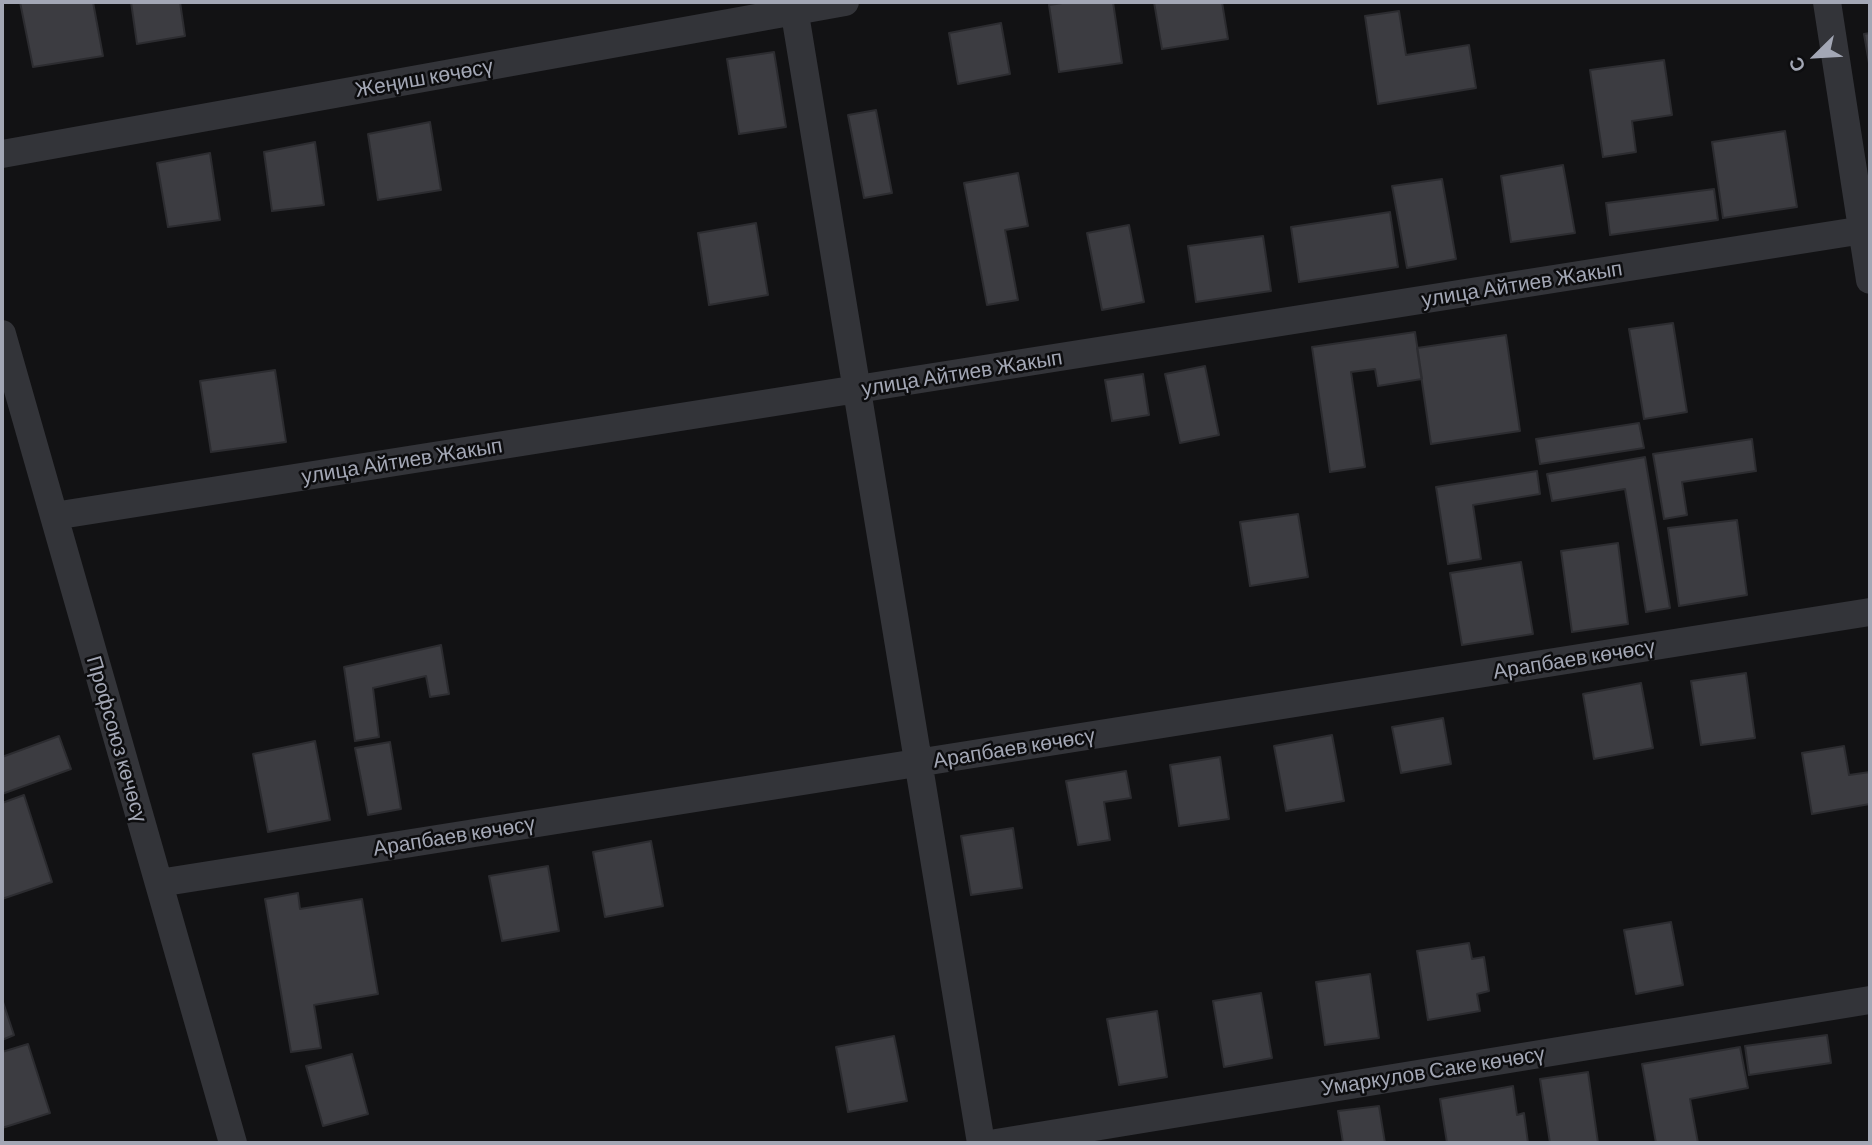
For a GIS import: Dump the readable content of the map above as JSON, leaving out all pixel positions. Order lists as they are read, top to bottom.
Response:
{
  "streets": {
    "street": [
      "Жеңиш көчөсү",
      "улица Айтиев Жакып",
      "Арапбаев көчөсү",
      "Профсоюз көчөсү",
      "Умаркулов Саке көчөсү"
    ]
  },
  "crossings": [
    ["улица Айтиев Жакып", "Профсоюз көчөсү"],
    ["Арапбаев көчөсү", "Профсоюз көчөсү"]
  ],
  "north": "bottom left"
}
